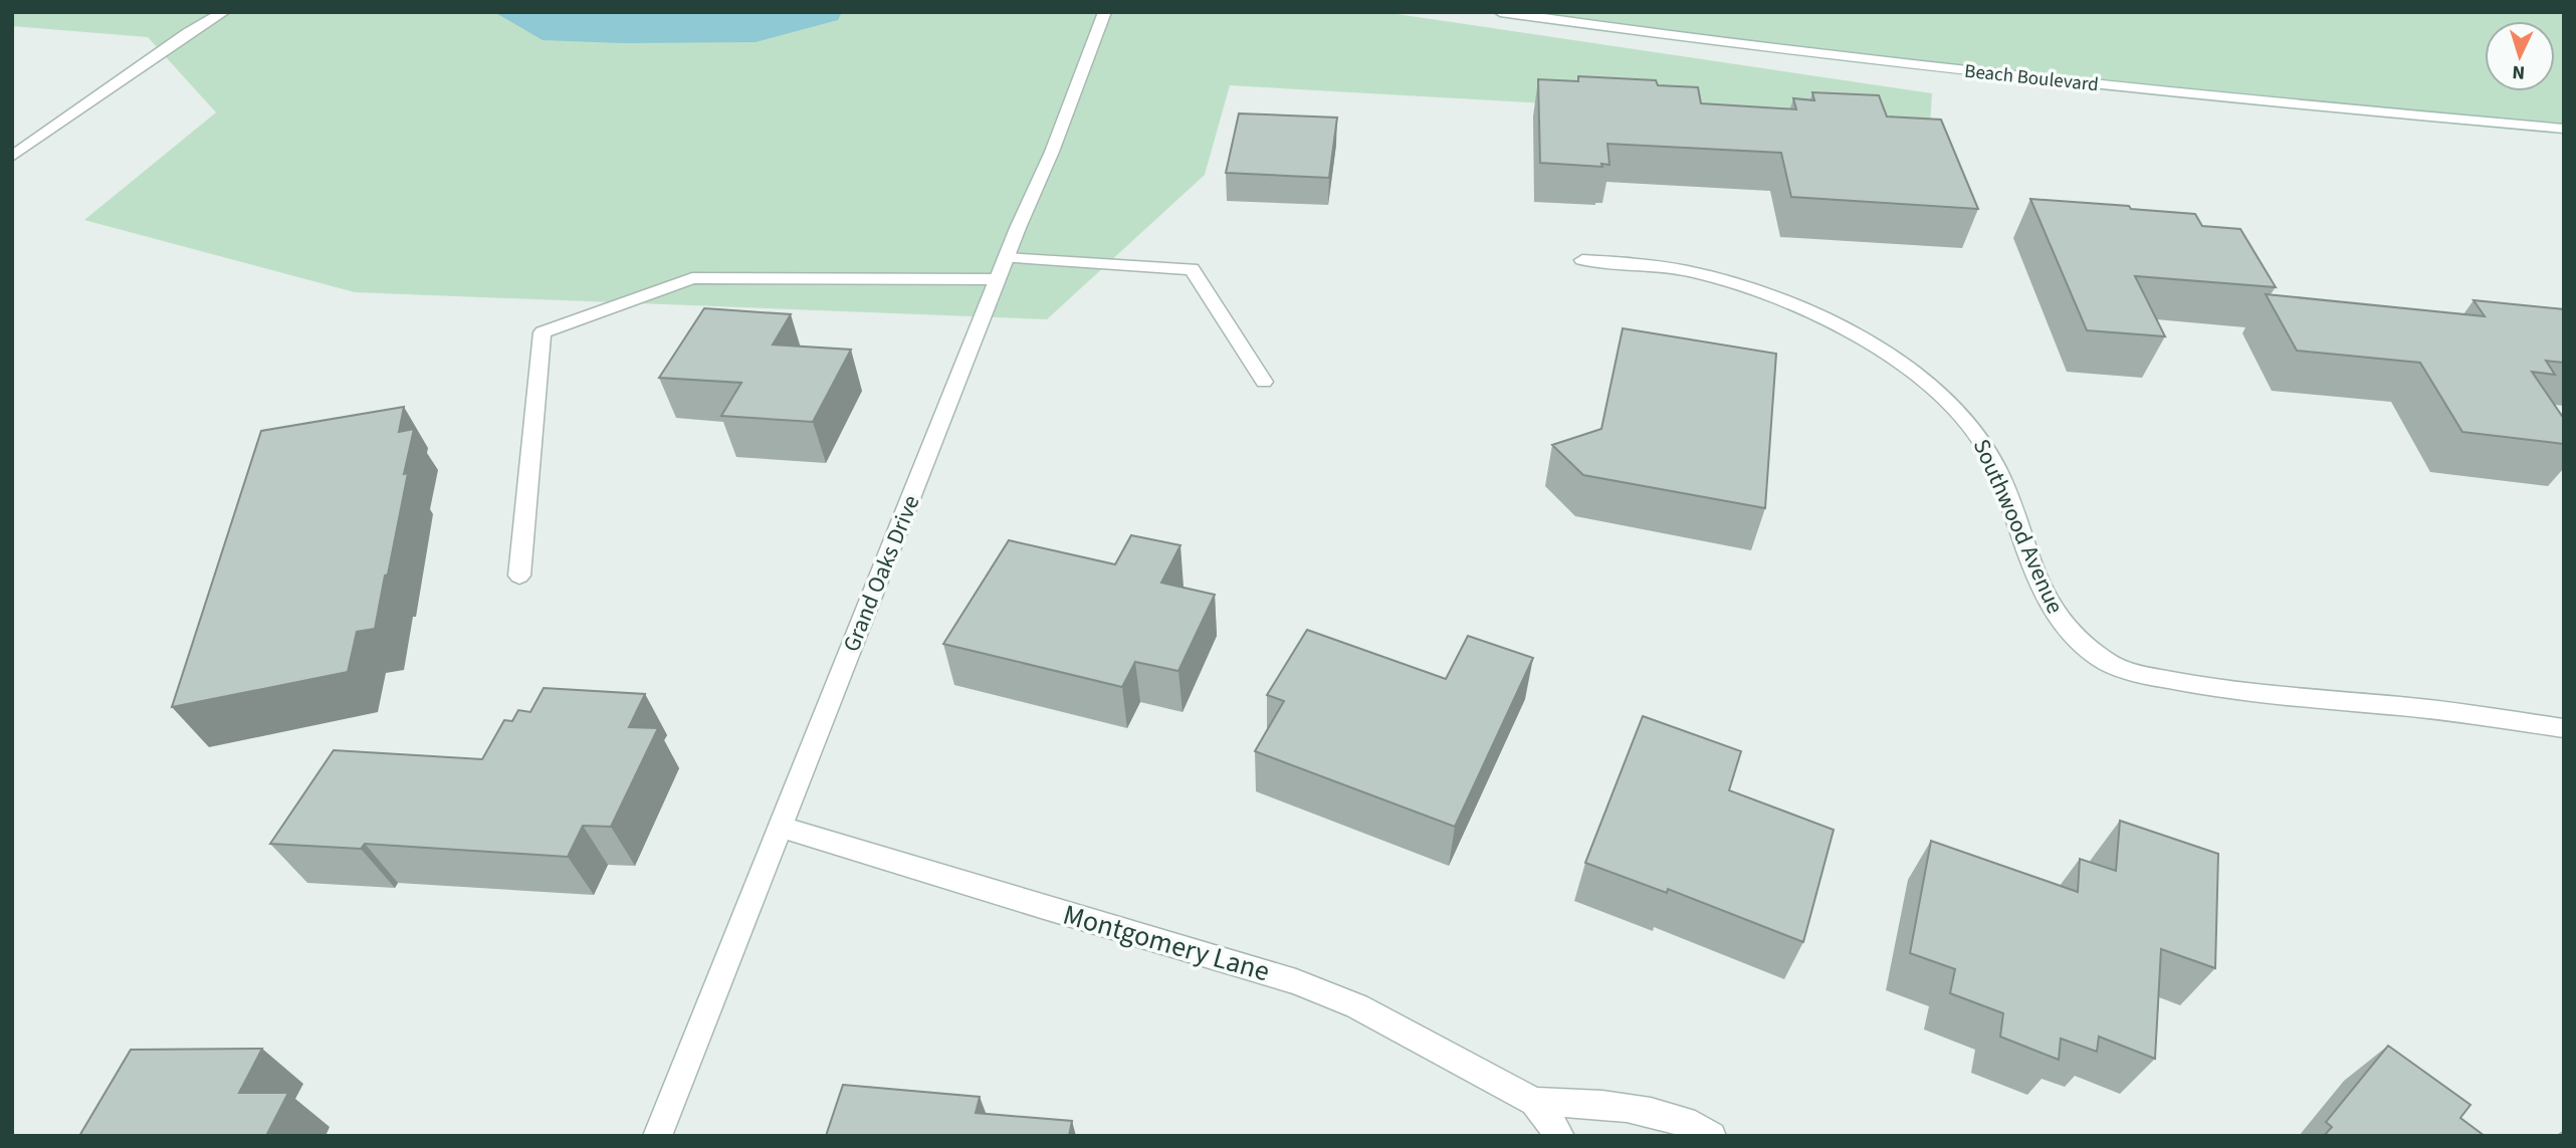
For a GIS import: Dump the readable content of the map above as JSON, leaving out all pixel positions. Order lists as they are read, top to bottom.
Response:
{
  "streets": {
    "street": [
      "Beach Boulevard",
      "Southwood Avenue",
      "Grand Oaks Drive",
      "Montgomery Lane"
    ]
  },
  "crossings": [
    ["Grand Oaks Drive", "Montgomery Lane"]
  ],
  "north": "bottom"
}
